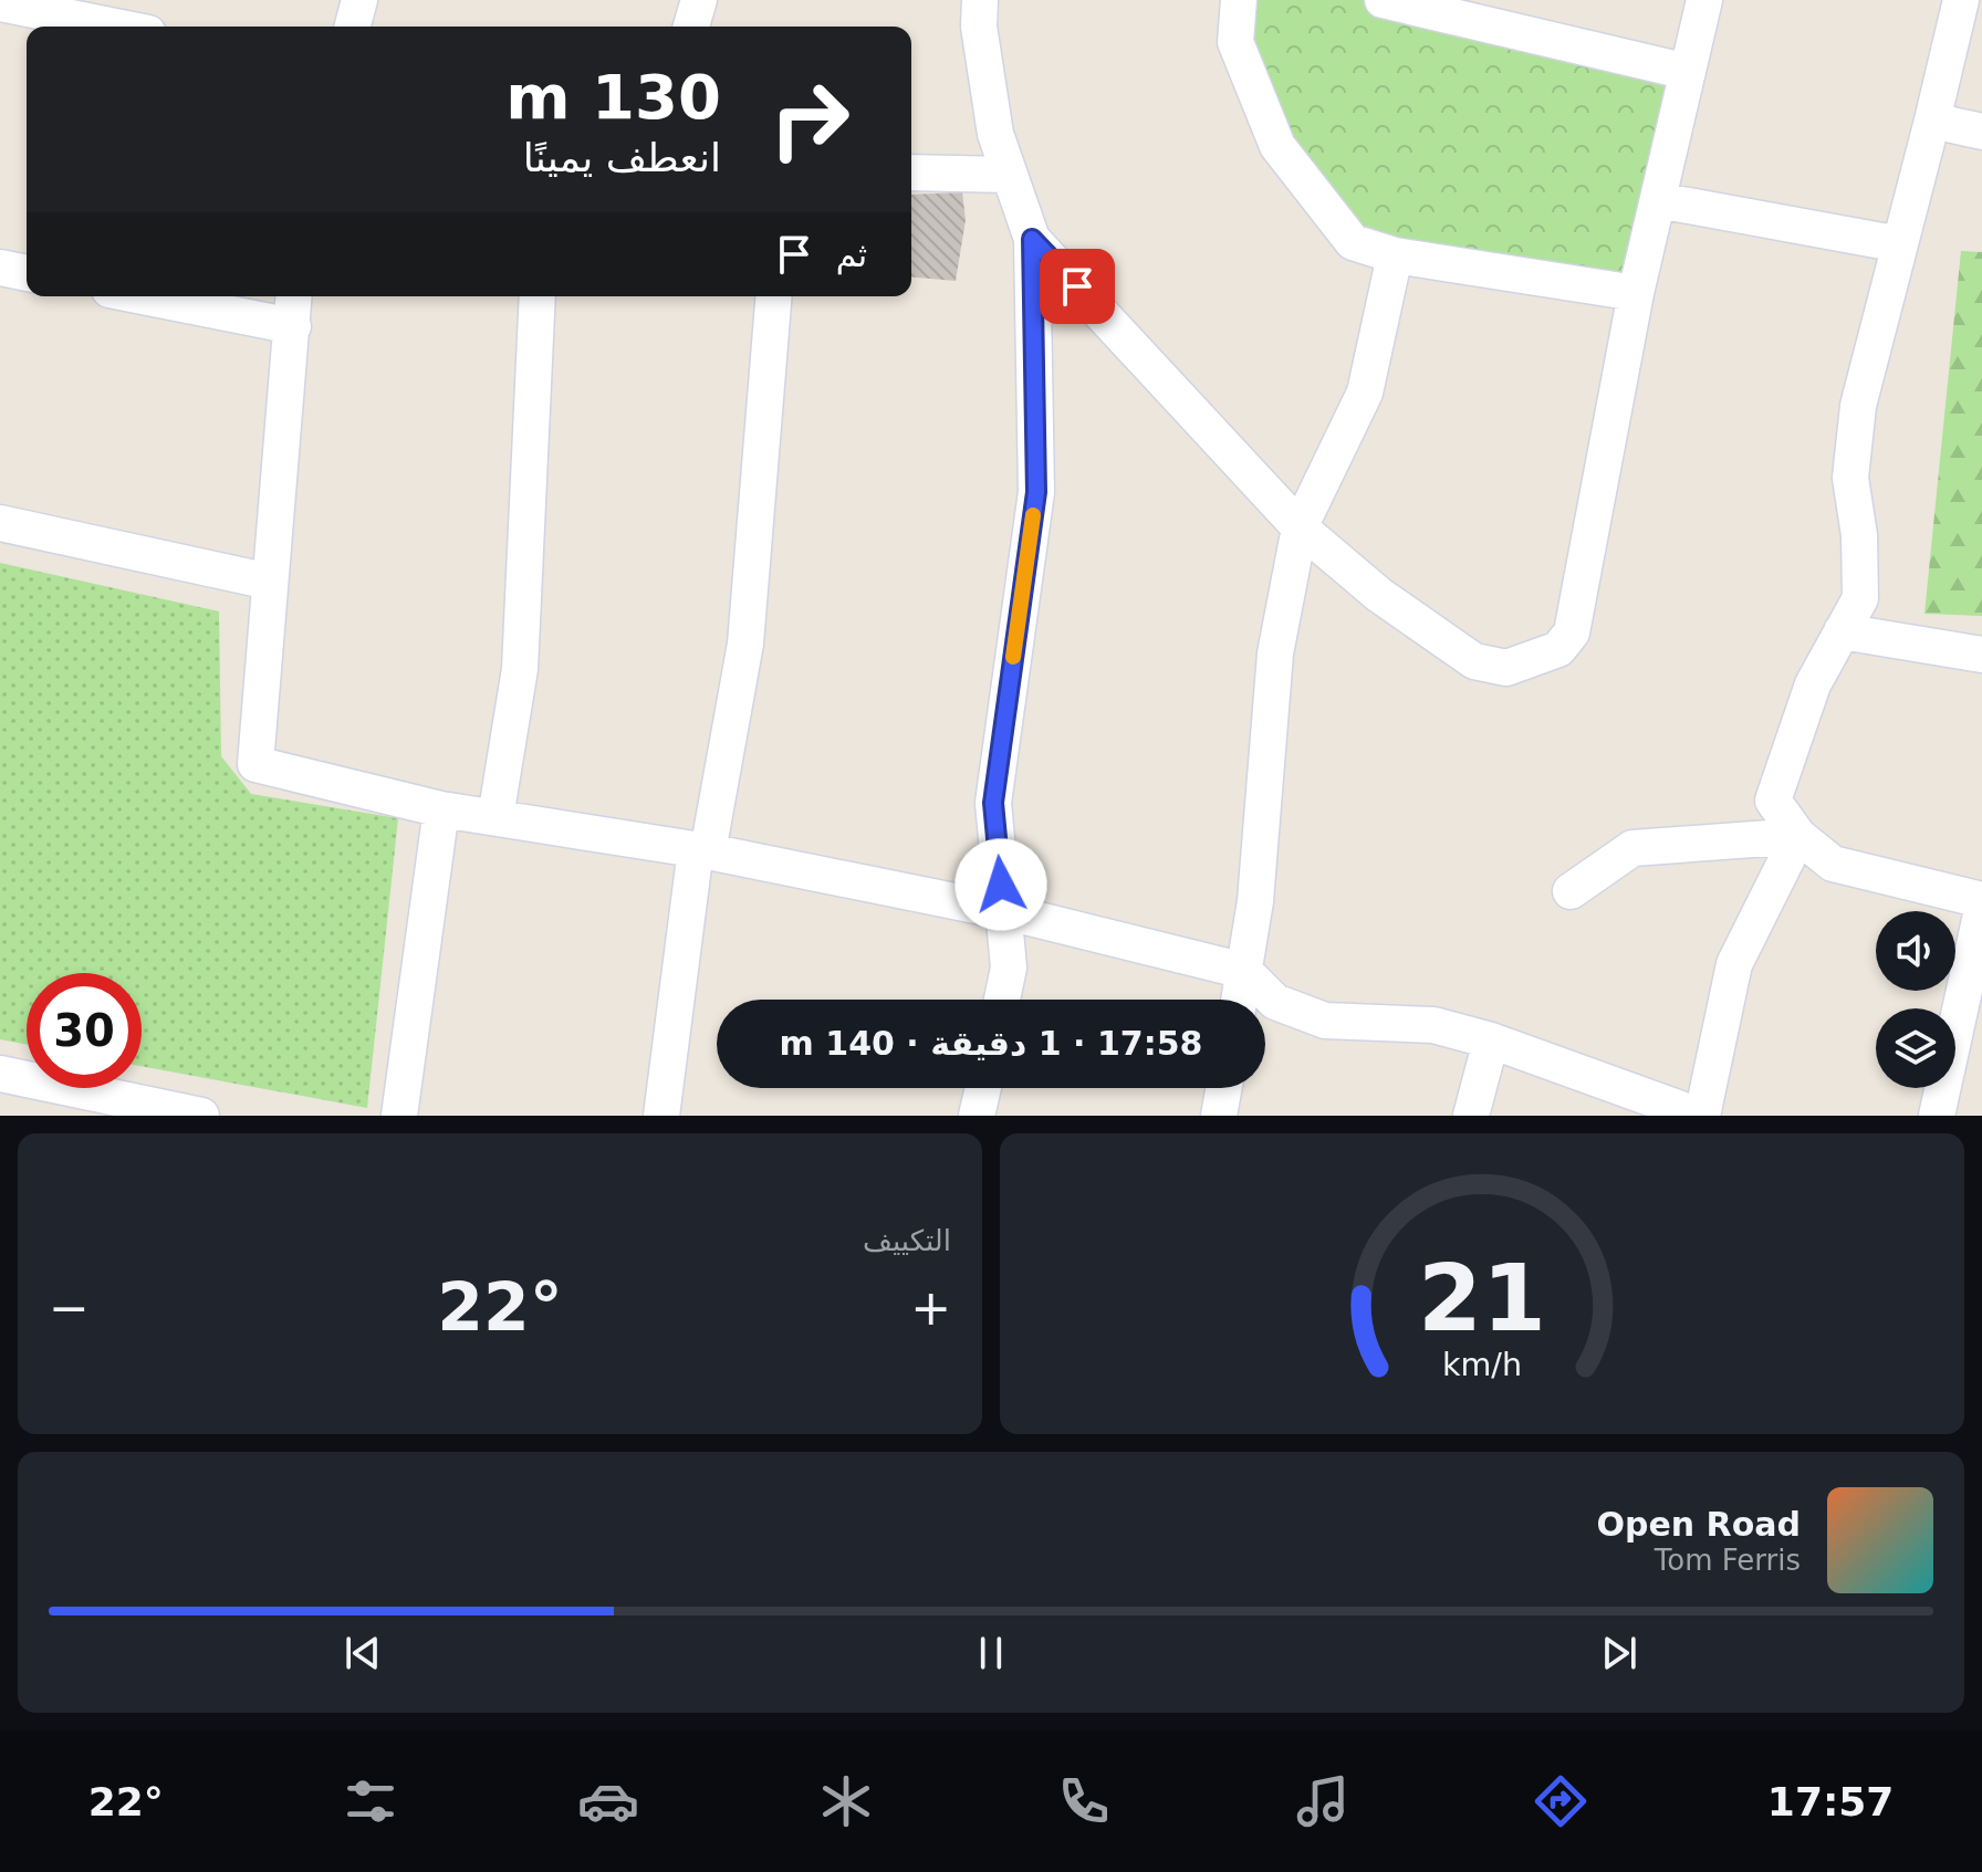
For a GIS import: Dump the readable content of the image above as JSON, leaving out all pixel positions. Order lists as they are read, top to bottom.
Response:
{
  "page": {
    "turn": ["130 m", "انعطف يمينًا"],
    "then": "ثم",
    "limit": "30",
    "trip": "17:58 · 1 دقيقة · 140 m",
    "tile": "التكييف",
    "heat": ["−", "22°", "+"],
    "song": ["Open Road", "Tom Ferris"],
    "tabs": ["17:57", "22°"],
    "gauge": ["21", "km/h"]
  }
}
